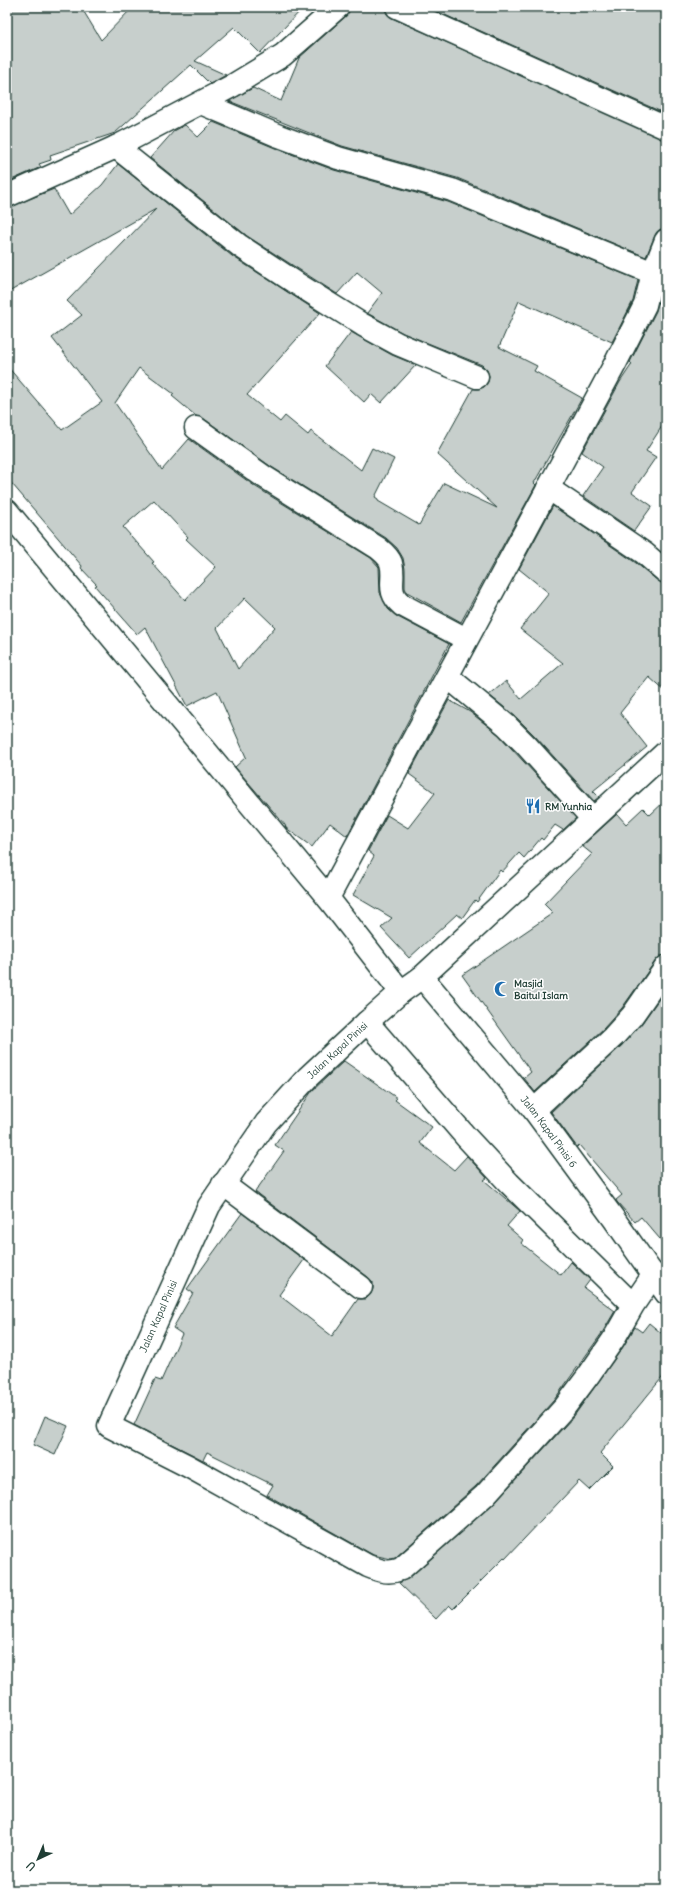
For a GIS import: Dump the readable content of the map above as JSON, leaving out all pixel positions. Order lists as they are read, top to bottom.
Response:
{
  "streets": {
    "street": ["Jalan Kapal Pinisi", "Jalan Kapal Pinisi 6"]
  },
  "crossings": [
    ["Jalan Kapal Pinisi", "Jalan Kapal Pinisi 6"]
  ],
  "places": {
    "restaurant": ["RM Yunhia"],
    "mosque": ["Masjid Baitul Islam"]
  },
  "north": "bottom left"
}
